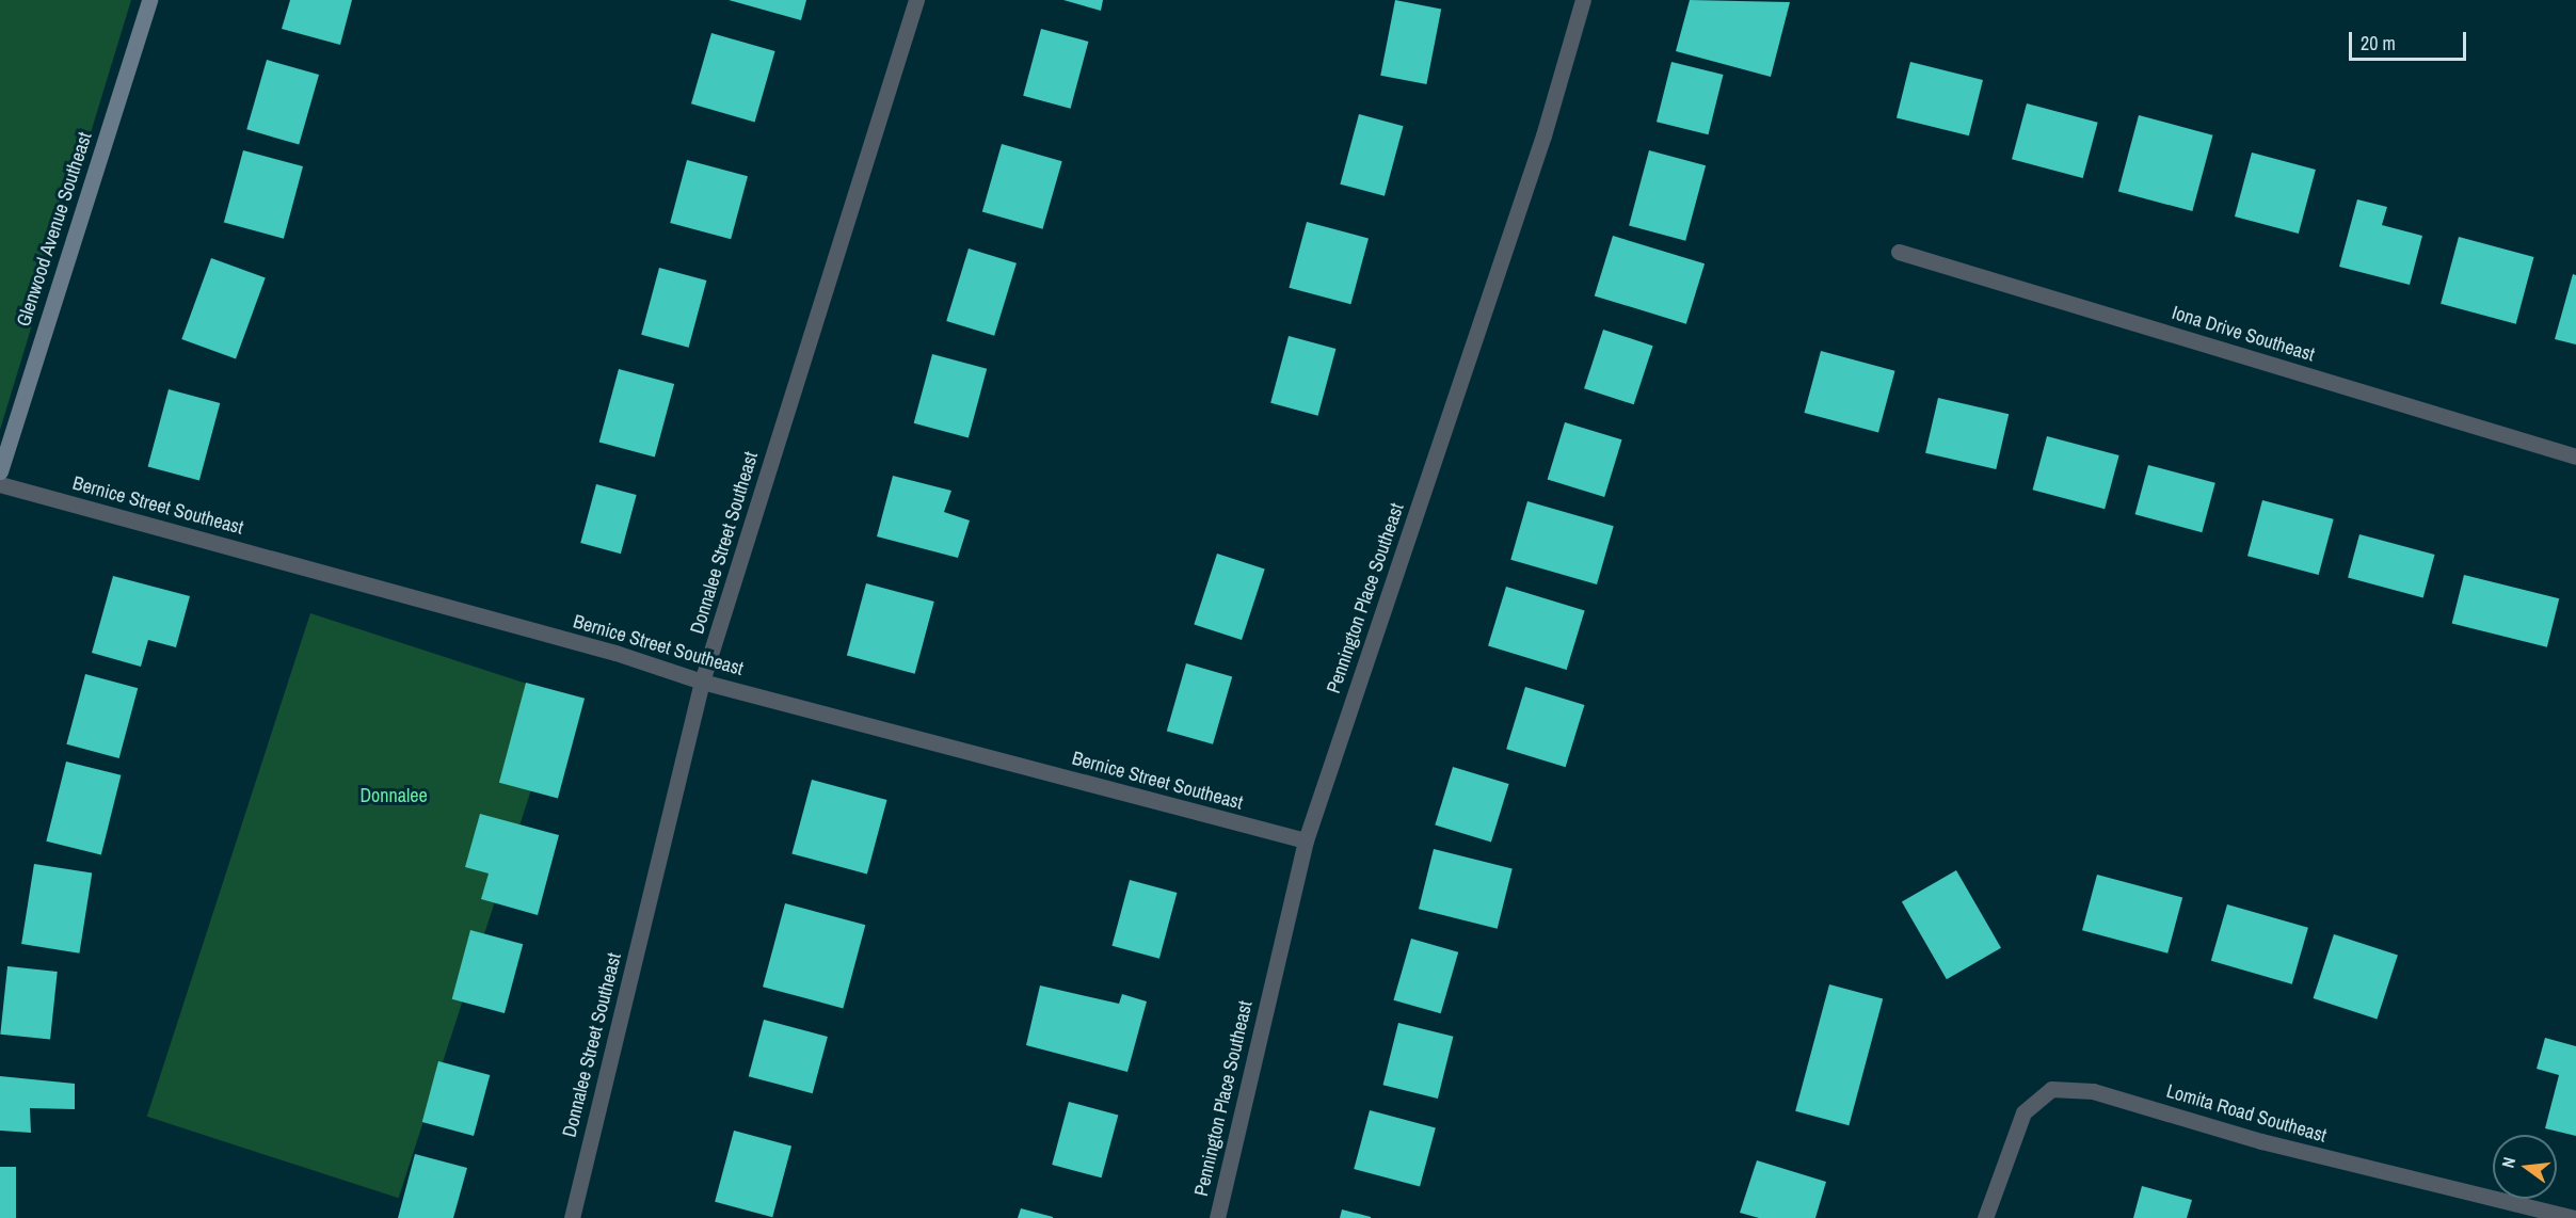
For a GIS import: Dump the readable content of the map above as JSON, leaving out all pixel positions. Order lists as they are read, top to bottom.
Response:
{
  "streets": {
    "main road": ["Glenwood Avenue Southeast"],
    "street": [
      "Iona Drive Southeast",
      "Bernice Street Southeast",
      "Donnalee Street Southeast",
      "Pennington Place Southeast",
      "Lomita Road Southeast"
    ]
  },
  "crossings": [
    ["Bernice Street Southeast", "Donnalee Street Southeast"],
    ["Bernice Street Southeast", "Pennington Place Southeast"]
  ],
  "parks": ["Donnalee"],
  "scale_bar": "20 m",
  "north": "left"
}
